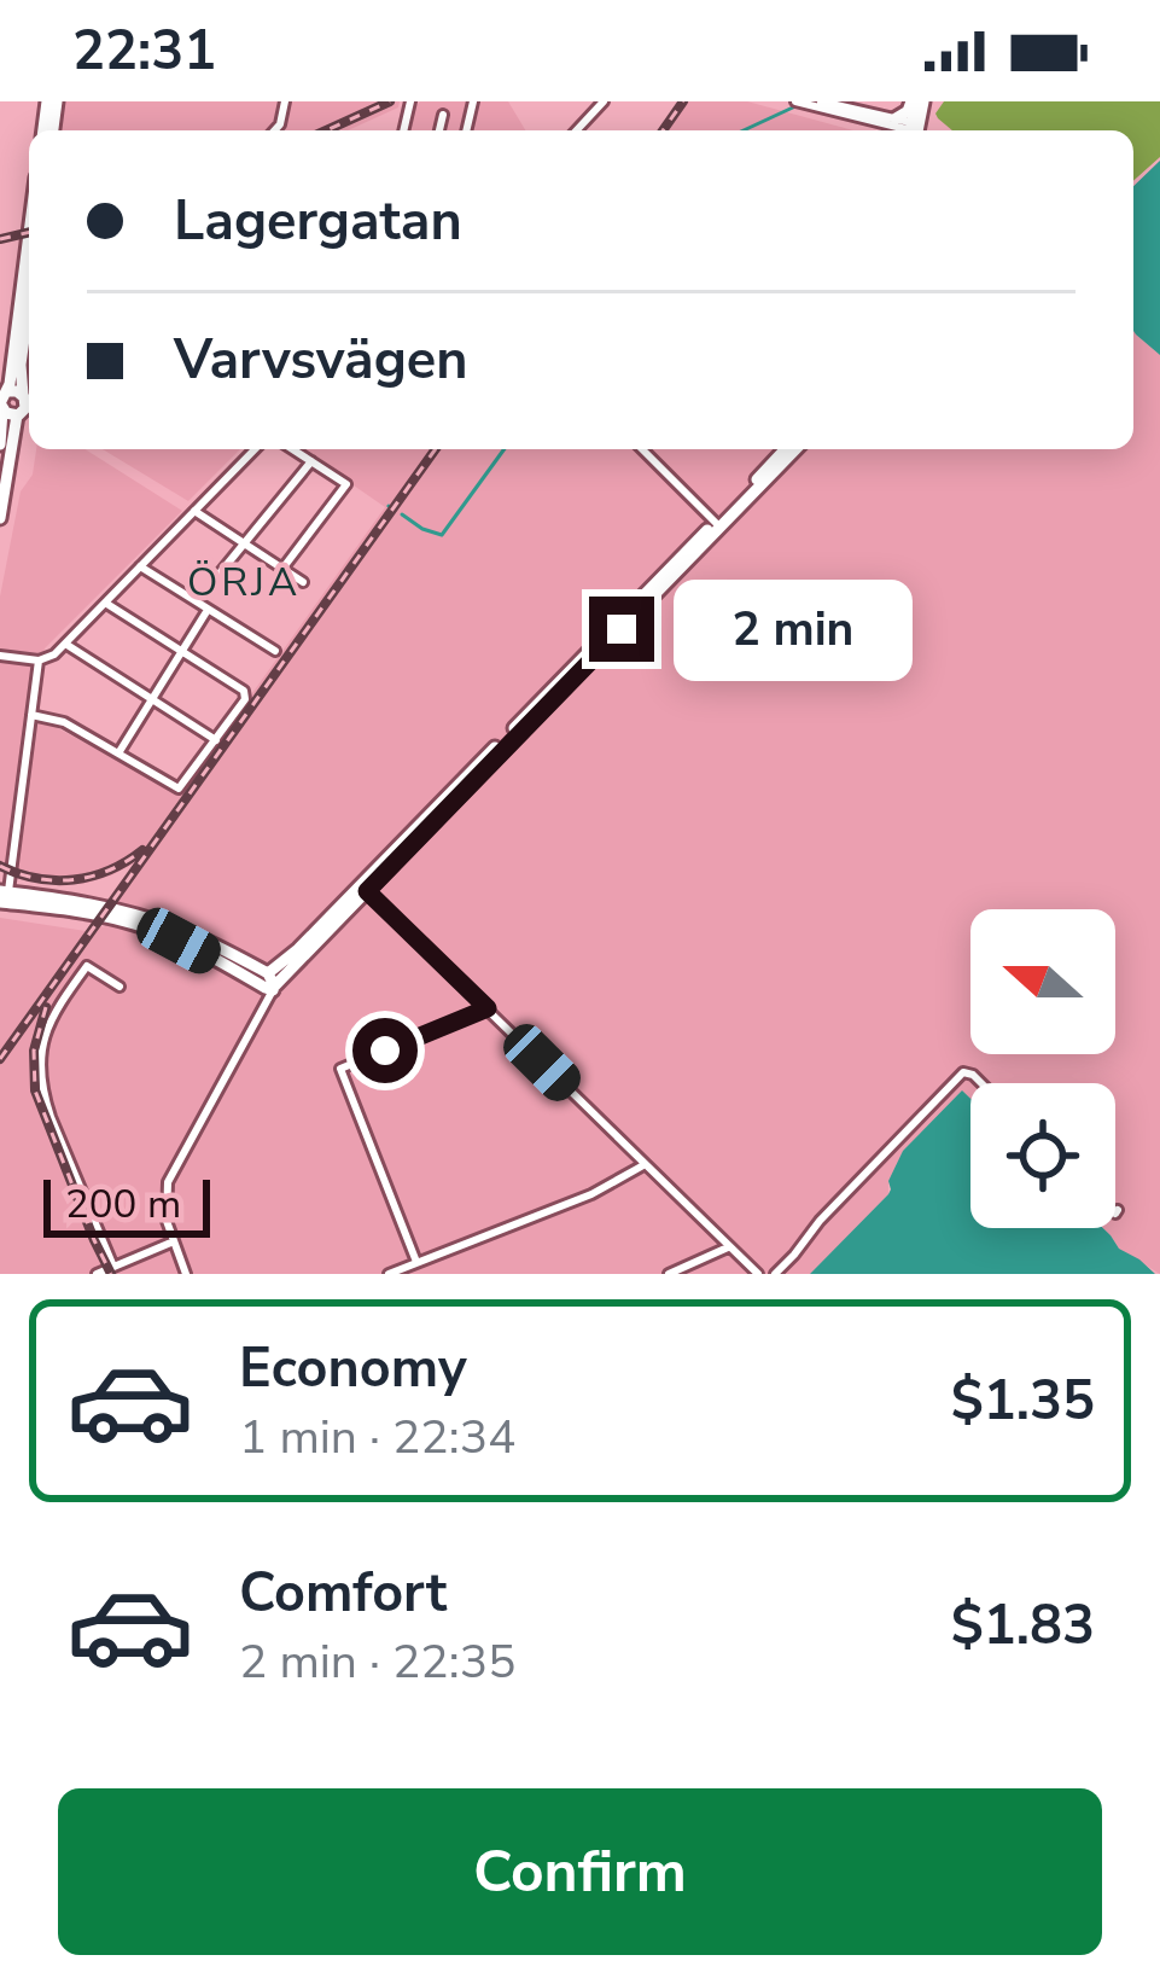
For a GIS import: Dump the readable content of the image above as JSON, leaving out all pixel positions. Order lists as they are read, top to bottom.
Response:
{
  "districts": ["ÖRJA"],
  "scale_bar": "200 m",
  "north": "left",
  "page": {
    "status": "22:31",
    "banner": ["Lagergatan", "Varvsvägen"],
    "bubble": "2 min",
    "scale": "200 m",
    "list": [
      {
        "name": "Economy",
        "note": "1 min · 22:34",
        "value": "$1.35"
      },
      {
        "name": "Comfort",
        "note": "2 min · 22:35",
        "value": "$1.83"
      }
    ],
    "buttons": "Confirm"
  }
}
